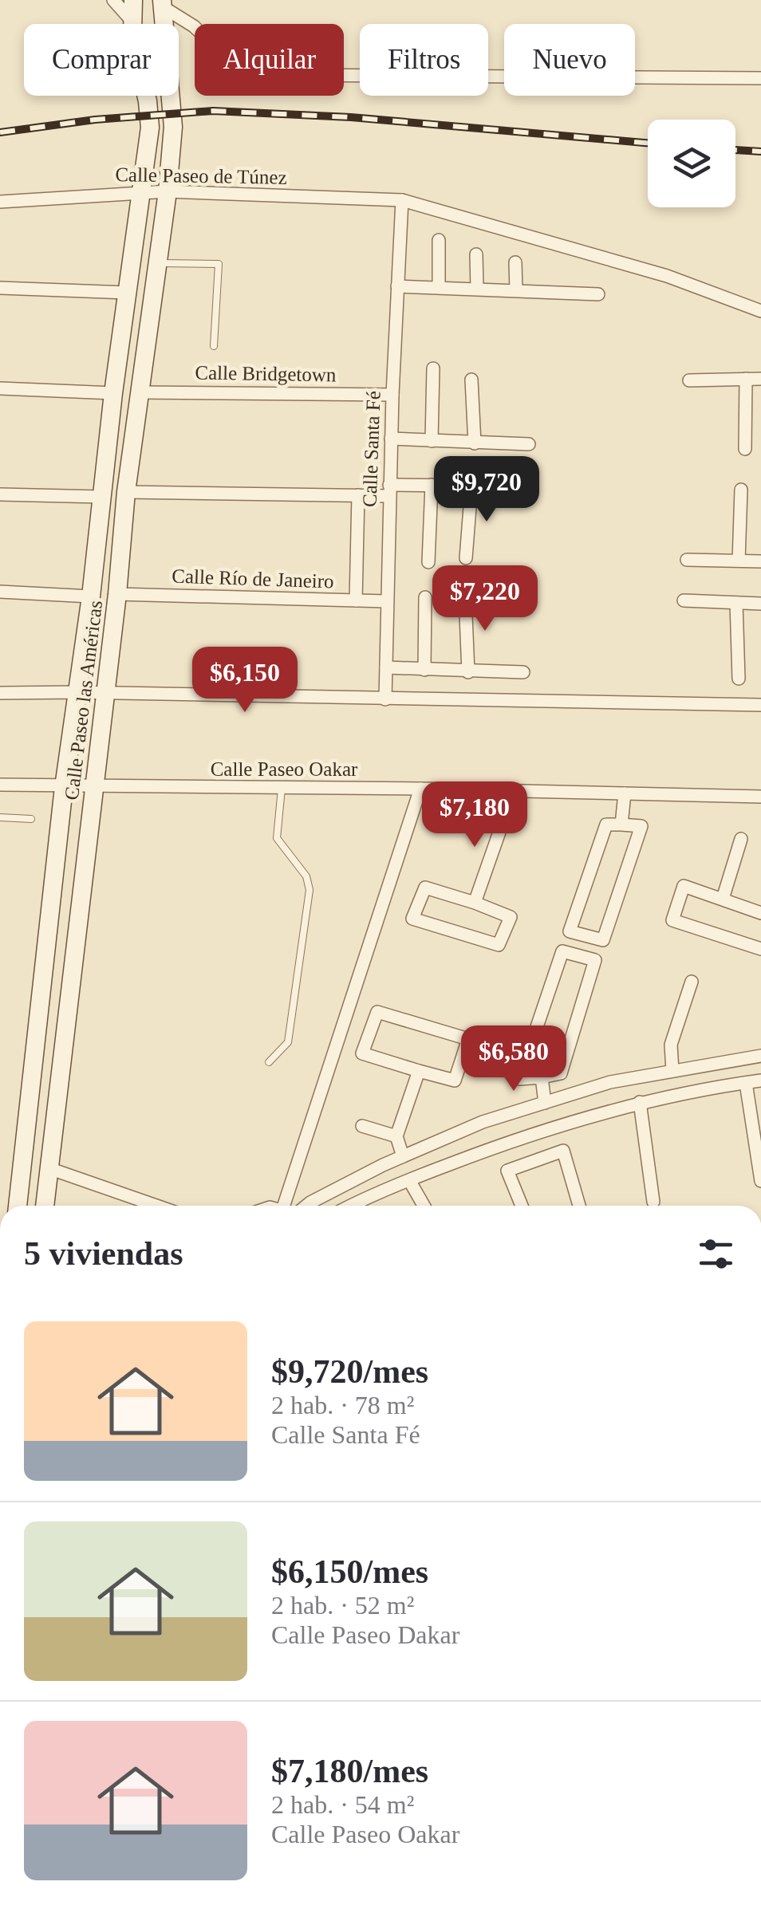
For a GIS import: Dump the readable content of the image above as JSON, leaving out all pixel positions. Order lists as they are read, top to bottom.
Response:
{
  "streets": {
    "street": [
      "Calle Paseo de Túnez",
      "Calle Bridgetown",
      "Calle Santa Fé",
      "Calle Río de Janeiro",
      "Calle Paseo las Américas",
      "Calle Paseo Oakar"
    ]
  },
  "crossings": [
    ["Calle Paseo de Túnez", "Calle Santa Fé"],
    ["Calle Paseo de Túnez", "Calle Paseo las Américas"],
    ["Calle Bridgetown", "Calle Santa Fé"],
    ["Calle Bridgetown", "Calle Paseo las Américas"],
    ["Calle Santa Fé", "Calle Río de Janeiro"],
    ["Calle Río de Janeiro", "Calle Paseo las Américas"],
    ["Calle Paseo las Américas", "Calle Paseo Oakar"]
  ],
  "page": {
    "chip": [
      "Comprar",
      "Alquilar",
      "Filtros",
      "Nuevo"
    ],
    "price": [
      "$9,720",
      "$7,220",
      "$6,150",
      "$7,180",
      "$6,580"
    ],
    "heading": "5 viviendas",
    "list": [
      {
        "name": "$9,720/mes",
        "note": "2 hab. · 78 m² · Calle Santa Fé"
      },
      {
        "name": "$6,150/mes",
        "note": "2 hab. · 52 m² · Calle Paseo Dakar"
      },
      {
        "name": "$7,180/mes",
        "note": "2 hab. · 54 m² · Calle Paseo Oakar"
      }
    ]
  }
}
